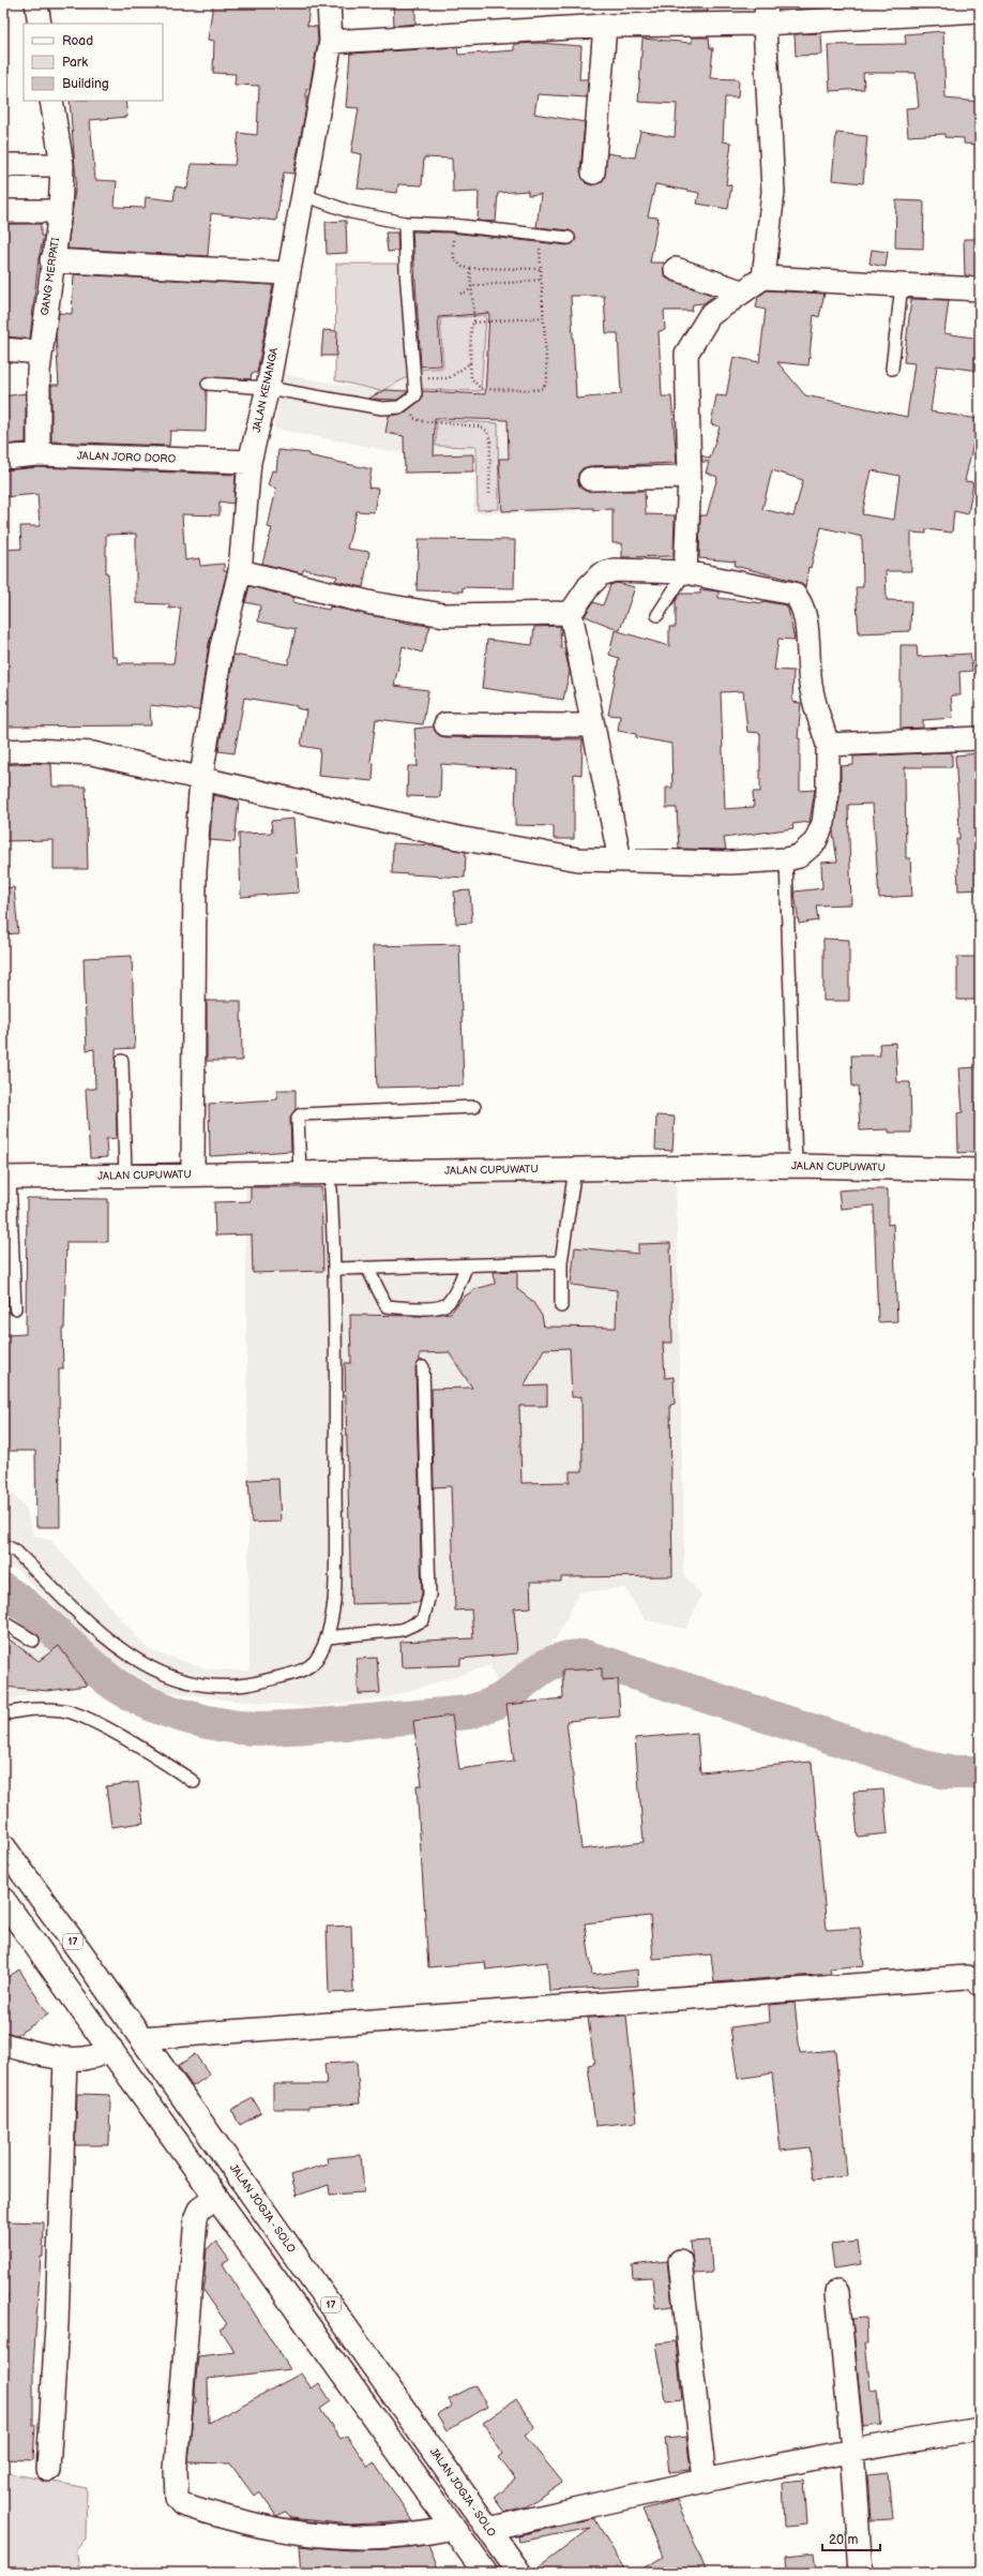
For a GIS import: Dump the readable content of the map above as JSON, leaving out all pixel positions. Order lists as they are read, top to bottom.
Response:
{
  "streets": {
    "highway": ["17", "JALAN JOGJA - SOLO"],
    "street": [
      "GANG MERPATI",
      "JALAN KENANGA",
      "JALAN JORO DORO",
      "JALAN CUPUWATU"
    ]
  },
  "crossings": [
    ["GANG MERPATI", "JALAN JORO DORO"],
    ["JALAN KENANGA", "JALAN JORO DORO"],
    ["JALAN KENANGA", "JALAN CUPUWATU"]
  ],
  "legend": ["Road", "Park", "Building"],
  "scale_bar": "20 m"
}
